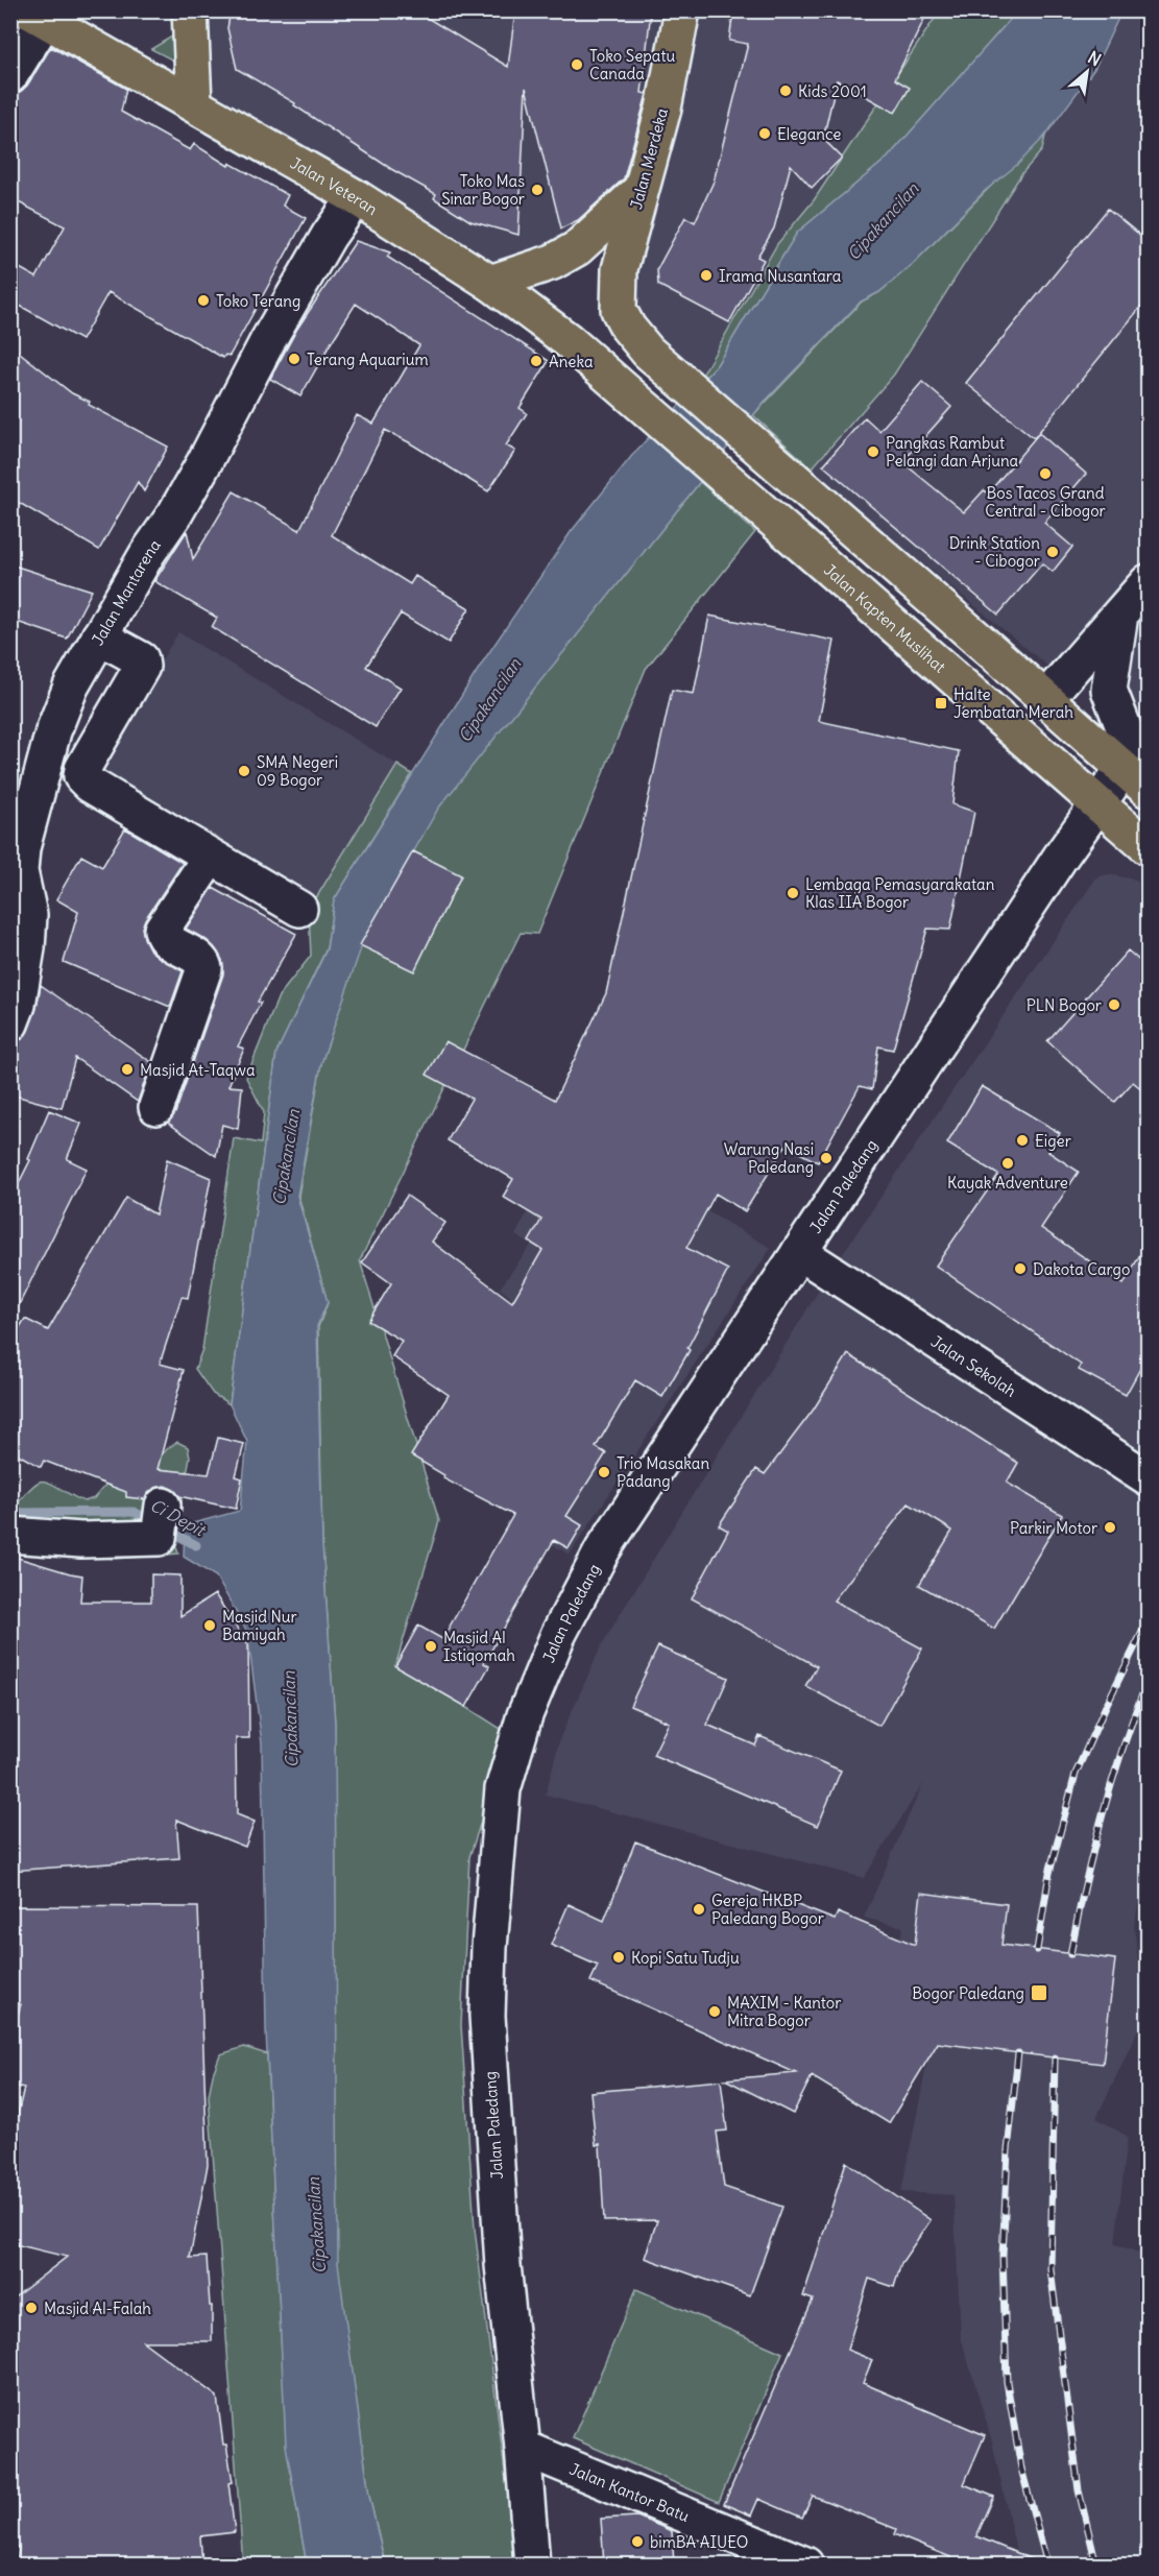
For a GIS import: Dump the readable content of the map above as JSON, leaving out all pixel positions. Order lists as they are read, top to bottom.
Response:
{
  "streets": {
    "main road": ["Jalan Merdeka", "Jalan Veteran", "Jalan Kapten Muslihat"],
    "street": [
      "Jalan Mantarena",
      "Jalan Paledang",
      "Jalan Sekolah",
      "Jalan Kantor Batu"
    ]
  },
  "crossings": [
    ["Jalan Veteran", "Jalan Mantarena"],
    ["Jalan Veteran", "Jalan Kapten Muslihat"],
    ["Jalan Kapten Muslihat", "Jalan Paledang"],
    ["Jalan Paledang", "Jalan Sekolah"],
    ["Jalan Paledang", "Jalan Kantor Batu"]
  ],
  "water": ["Cipakancilan", "Ci Depit"],
  "places": {
    "other": [
      "Toko Sepatu Canada",
      "Kids 2001",
      "Elegance",
      "Toko Mas Sinar Bogor",
      "Irama Nusantara",
      "Toko Terang",
      "Terang Aquarium",
      "Aneka",
      "Pangkas Rambut Pelangi dan Arjuna",
      "Bos Tacos Grand Central - Cibogor",
      "Drink Station - Cibogor",
      "SMA Negeri 09 Bogor",
      "Lembaga Pemasyarakatan Klas IIA Bogor",
      "PLN Bogor",
      "Masjid At-Taqwa",
      "Eiger",
      "Warung Nasi Paledang",
      "Kayak Adventure",
      "Dakota Cargo",
      "Trio Masakan Padang",
      "Parkir Motor",
      "Masjid Nur Bamiyah",
      "Masjid Al Istiqomah",
      "Gereja HKBP Paledang Bogor",
      "Kopi Satu Tudju",
      "MAXIM - Kantor Mitra Bogor",
      "Masjid Al-Falah",
      "bimBA AIUEO"
    ],
    "transit": ["Halte Jembatan Merah", "Bogor Paledang"]
  },
  "north": "top right"
}
